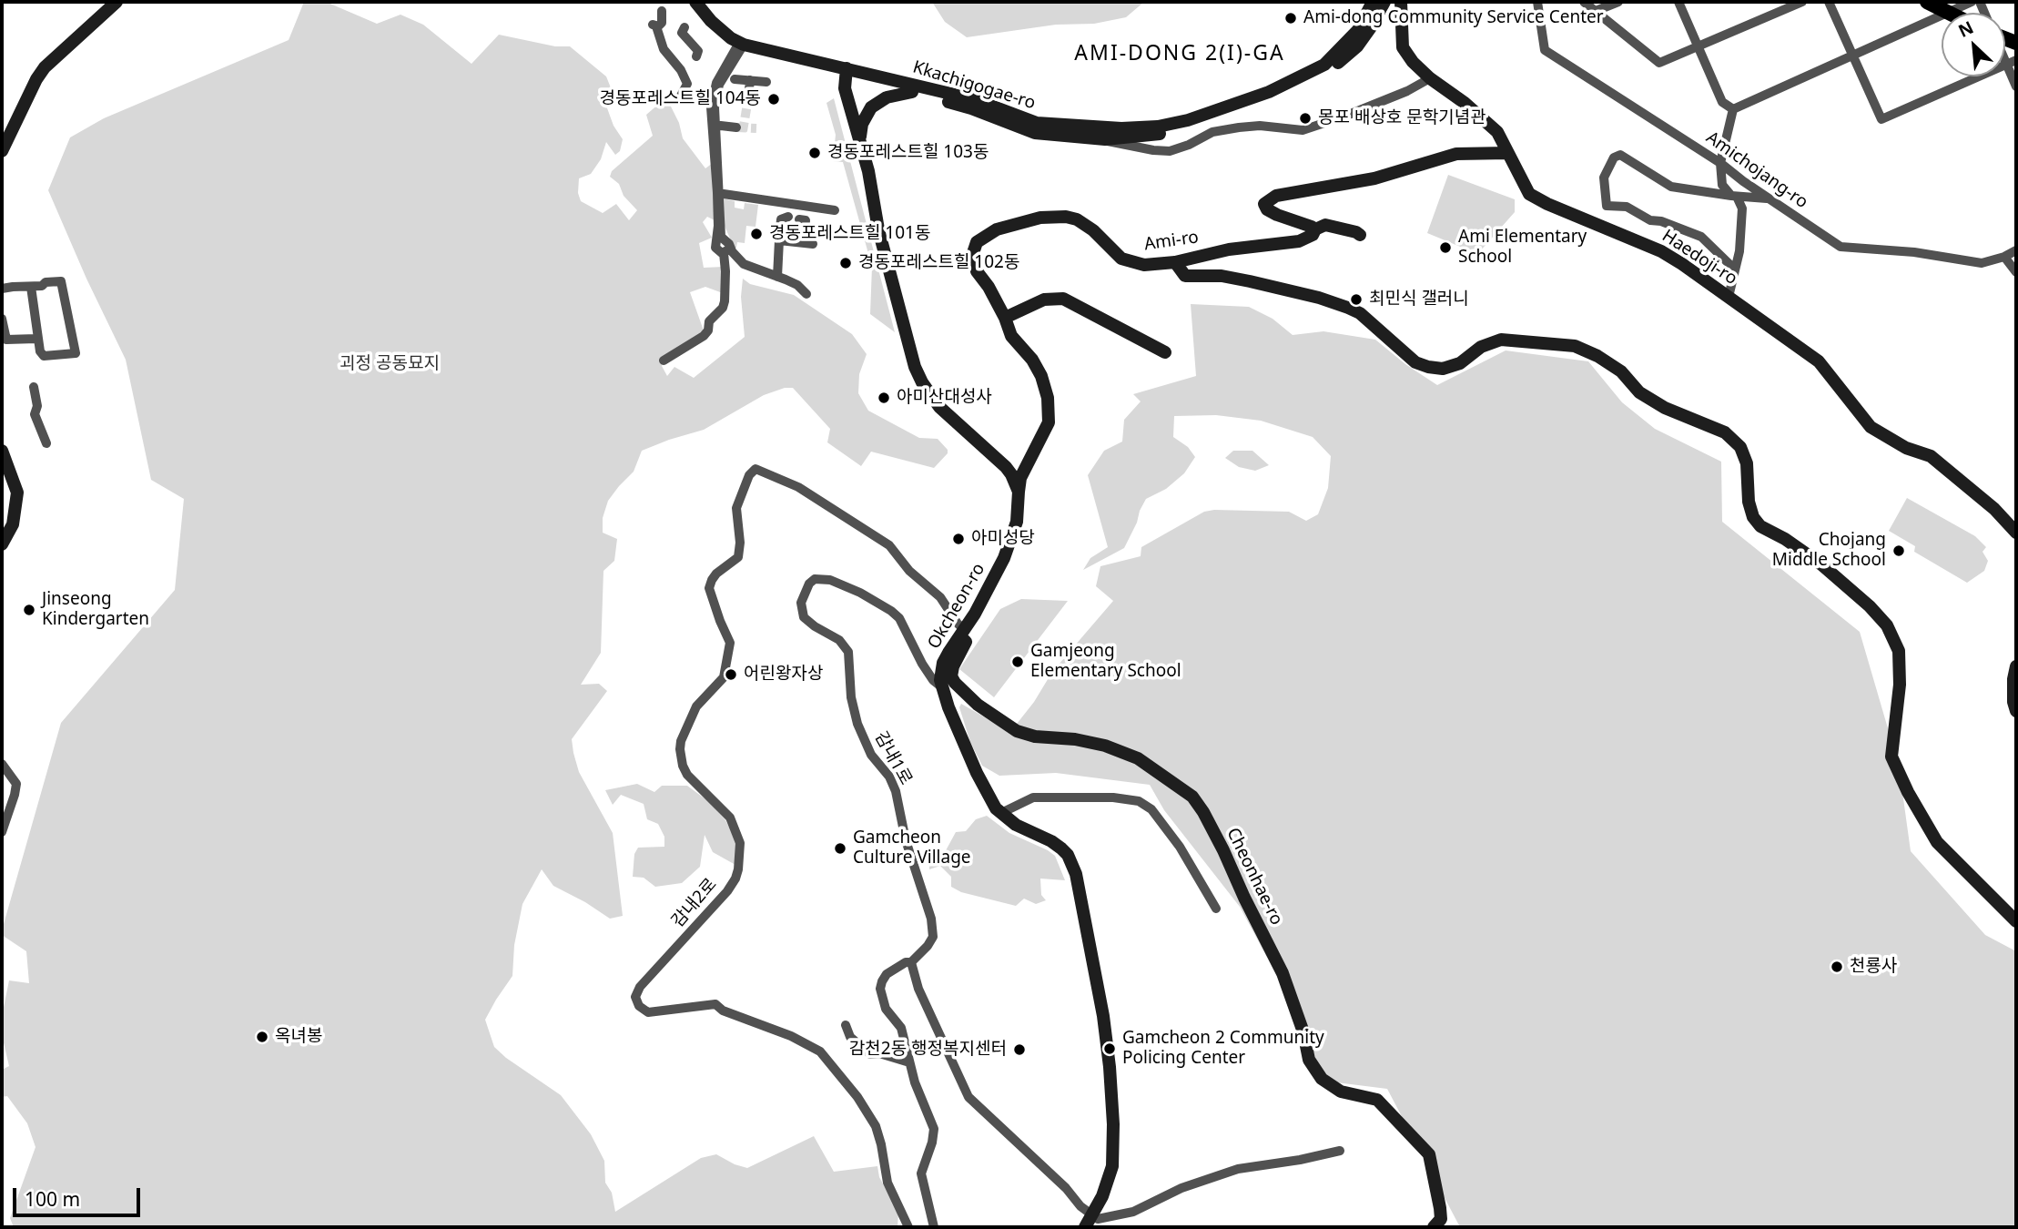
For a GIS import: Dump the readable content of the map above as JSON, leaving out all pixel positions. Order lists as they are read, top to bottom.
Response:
{
  "streets": {
    "street": [
      "Kkachigogae-ro",
      "Amichojang-ro",
      "Ami-ro",
      "Haedoji-ro",
      "Okcheon-ro",
      "감내1로",
      "Cheonhae-ro",
      "감내2로"
    ]
  },
  "crossings": [
    ["Kkachigogae-ro", "Haedoji-ro"],
    ["Ami-ro", "Okcheon-ro"],
    ["Okcheon-ro", "감내1로"],
    ["Okcheon-ro", "Cheonhae-ro"],
    ["Okcheon-ro", "감내2로"],
    ["Cheonhae-ro", "감내2로"]
  ],
  "districts": ["AMI-DONG 2(I)-GA"],
  "parks": ["괴정 공동묘지"],
  "places": [
    "Ami-dong Community Service Center",
    "경동포레스트힐 104동",
    "몽포 배상호 문학기념관",
    "경동포레스트힐 103동",
    "경동포레스트힐 101동",
    "Ami Elementary School",
    "경동포레스트힐 102동",
    "최민식 갤러니",
    "아미산대성사",
    "아미성당",
    "Chojang Middle School",
    "Jinseong Kindergarten",
    "Gamjeong Elementary School",
    "어린왕자상",
    "Gamcheon Culture Village",
    "천룡사",
    "옥녀봉",
    "Gamcheon 2 Community Policing Center",
    "감천2동 행정복지센터"
  ],
  "scale_bar": "100 m",
  "north": "top left"
}
